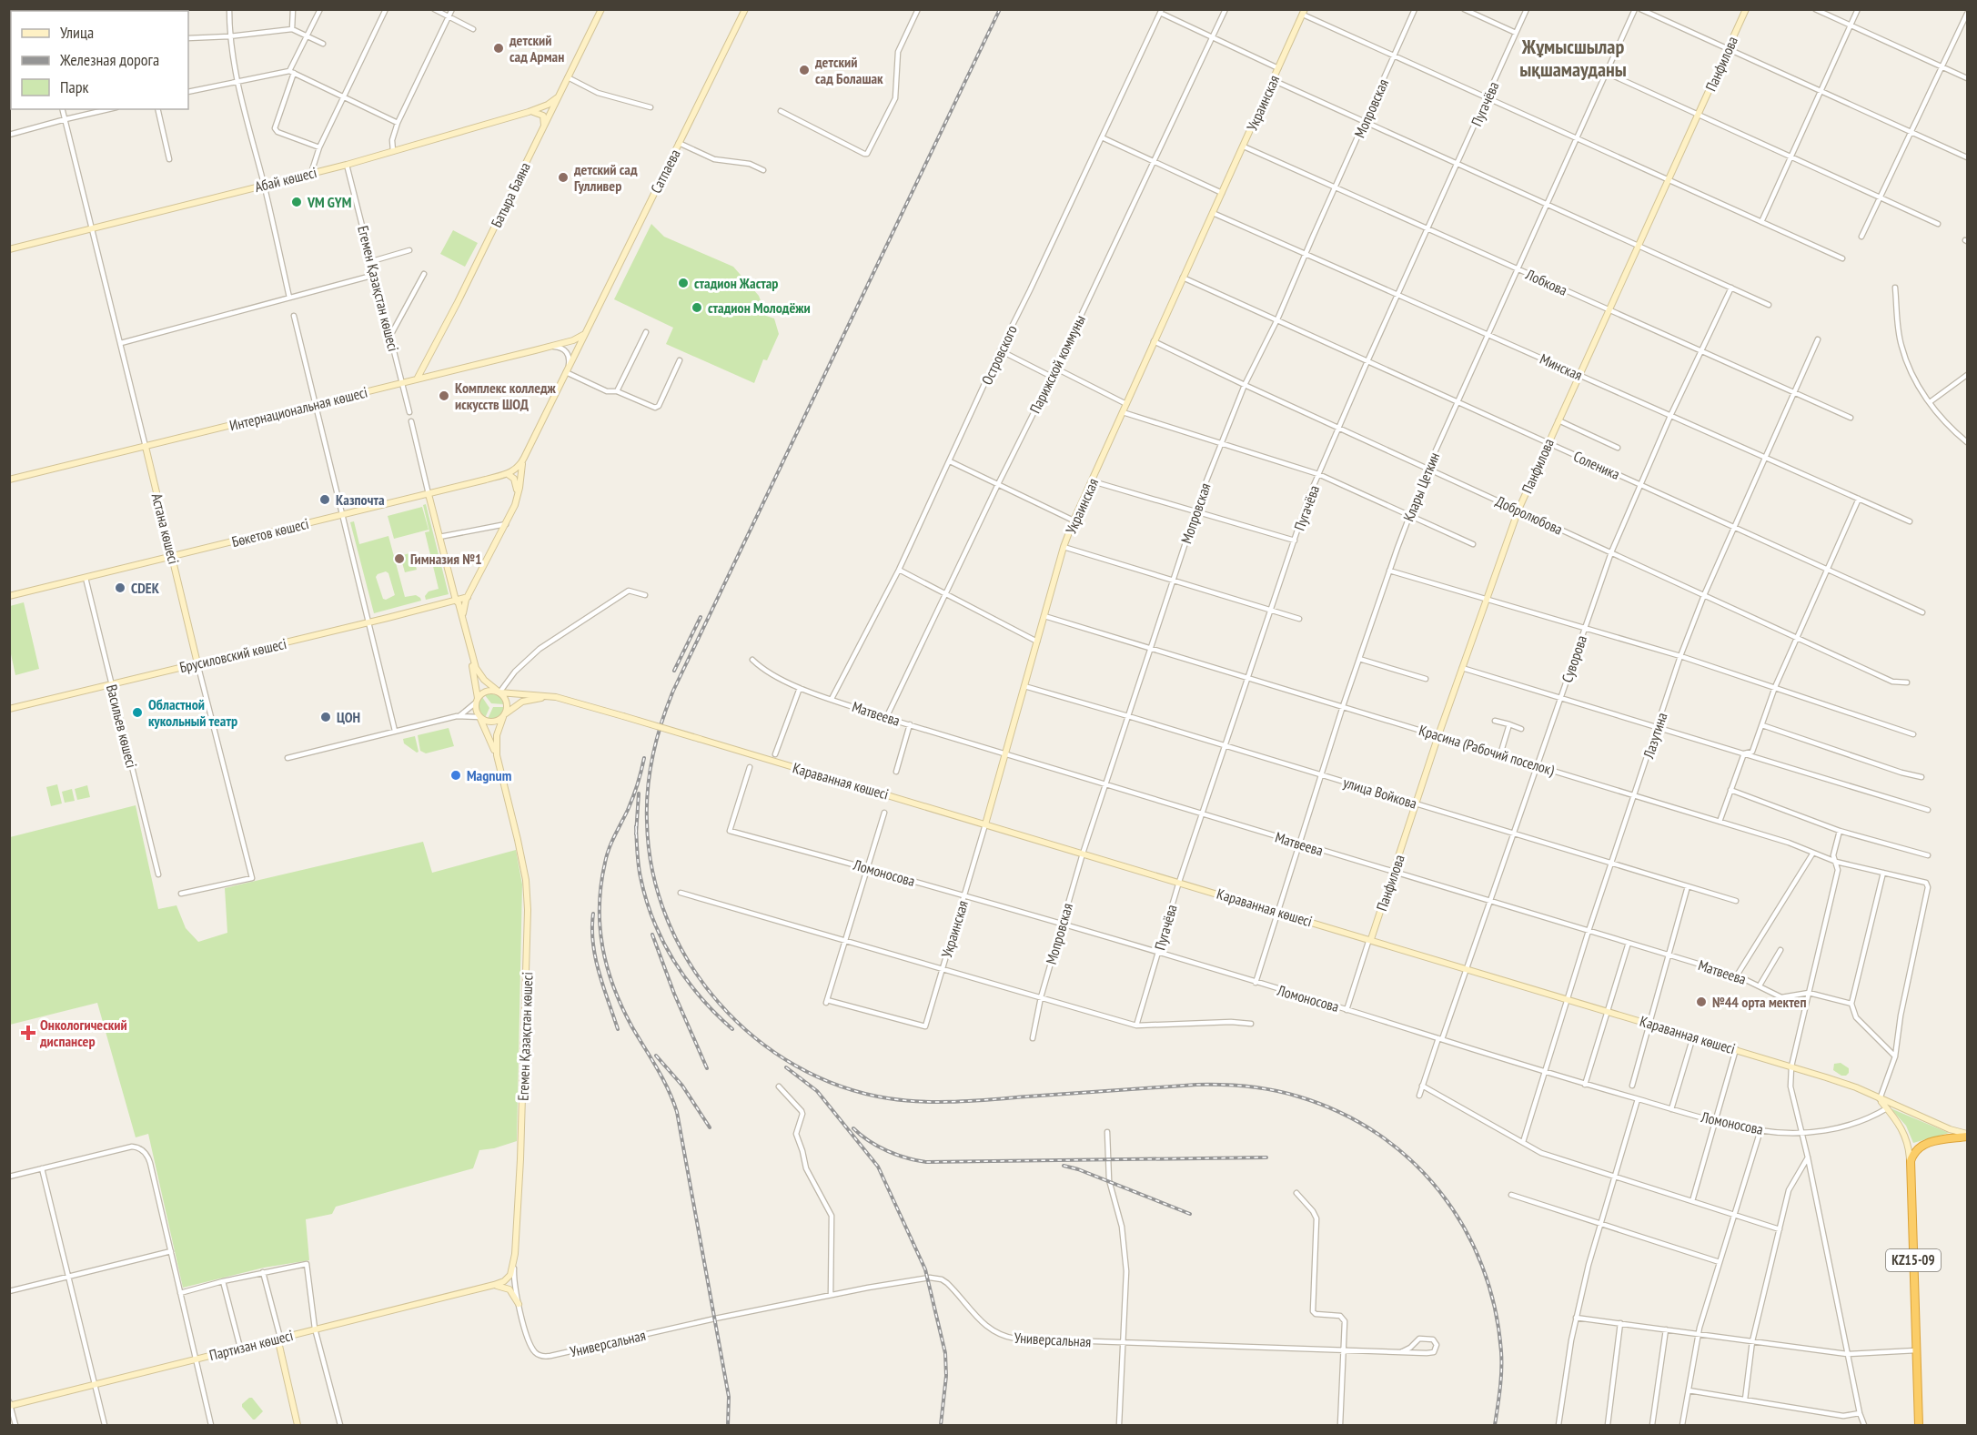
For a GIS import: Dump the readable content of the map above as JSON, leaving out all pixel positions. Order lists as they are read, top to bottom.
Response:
{
  "streets": {
    "highway": ["KZ15-09"],
    "main road": [
      "Панфилова",
      "Украинская",
      "Сатпаева",
      "Абай көшесі",
      "Батыра Баяна",
      "Егемен Қазақстан көшесі",
      "Интернациональная көшесі",
      "Астана көшесі",
      "Бөкетов көшесі",
      "Брусиловский көшесі",
      "Караванная көшесі",
      "Партизан көшесі"
    ],
    "street": [
      "Пугачёва",
      "Мопровская",
      "Лобкова",
      "Островского",
      "Парижской коммуны",
      "Минская",
      "Соленика",
      "Клары Цеткин",
      "Добролюбова",
      "Суворова",
      "Матвеева",
      "Васильев көшесі",
      "Лазутина",
      "Красина (Рабочий поселок)",
      "улица Войкова",
      "Ломоносова",
      "Универсальная"
    ]
  },
  "crossings": [
    ["Панфилова", "Лобкова"],
    ["Панфилова", "Минская"],
    ["Панфилова", "Соленика"],
    ["Панфилова", "Добролюбова"],
    ["Панфилова", "Матвеева"],
    ["Панфилова", "Красина (Рабочий поселок)"],
    ["Панфилова", "Караванная көшесі"],
    ["Панфилова", "улица Войкова"],
    ["Панфилова", "Ломоносова"],
    ["Украинская", "Лобкова"],
    ["Украинская", "Минская"],
    ["Украинская", "Соленика"],
    ["Украинская", "Добролюбова"],
    ["Украинская", "Матвеева"],
    ["Украинская", "Красина (Рабочий поселок)"],
    ["Украинская", "Караванная көшесі"],
    ["Украинская", "улица Войкова"],
    ["Украинская", "Ломоносова"],
    ["Пугачёва", "Лобкова"],
    ["Пугачёва", "Минская"],
    ["Пугачёва", "Соленика"],
    ["Пугачёва", "Добролюбова"],
    ["Пугачёва", "Матвеева"],
    ["Пугачёва", "Красина (Рабочий поселок)"],
    ["Пугачёва", "Караванная көшесі"],
    ["Пугачёва", "улица Войкова"],
    ["Пугачёва", "Ломоносова"],
    ["Мопровская", "Лобкова"],
    ["Мопровская", "Минская"],
    ["Мопровская", "Соленика"],
    ["Мопровская", "Добролюбова"],
    ["Мопровская", "Матвеева"],
    ["Мопровская", "Красина (Рабочий поселок)"],
    ["Мопровская", "Караванная көшесі"],
    ["Мопровская", "улица Войкова"],
    ["Мопровская", "Ломоносова"],
    ["Сатпаева", "Интернациональная көшесі"],
    ["Абай көшесі", "Батыра Баяна"],
    ["Абай көшесі", "Егемен Қазақстан көшесі"],
    ["Абай көшесі", "Астана көшесі"],
    ["Батыра Баяна", "Интернациональная көшесі"],
    ["Лобкова", "Клары Цеткин"],
    ["Лобкова", "Суворова"],
    ["Лобкова", "Лазутина"],
    ["Егемен Қазақстан көшесі", "Интернациональная көшесі"],
    ["Егемен Қазақстан көшесі", "Караванная көшесі"],
    ["Егемен Қазақстан көшесі", "Универсальная"],
    ["Островского", "Матвеева"],
    ["Парижской коммуны", "Матвеева"],
    ["Минская", "Клары Цеткин"],
    ["Минская", "Суворова"],
    ["Минская", "Лазутина"],
    ["Интернациональная көшесі", "Астана көшесі"],
    ["Соленика", "Клары Цеткин"],
    ["Соленика", "Суворова"],
    ["Соленика", "Лазутина"],
    ["Клары Цеткин", "Добролюбова"],
    ["Клары Цеткин", "Матвеева"],
    ["Клары Цеткин", "Красина (Рабочий поселок)"],
    ["Клары Цеткин", "Караванная көшесі"],
    ["Клары Цеткин", "улица Войкова"],
    ["Клары Цеткин", "Ломоносова"],
    ["Добролюбова", "Суворова"],
    ["Добролюбова", "Лазутина"],
    ["Астана көшесі", "Бөкетов көшесі"],
    ["Астана көшесі", "Брусиловский көшесі"],
    ["Бөкетов көшесі", "Васильев көшесі"],
    ["Брусиловский көшесі", "Васильев көшесі"],
    ["Суворова", "Матвеева"],
    ["Суворова", "Красина (Рабочий поселок)"],
    ["Суворова", "Караванная көшесі"],
    ["Суворова", "улица Войкова"],
    ["Суворова", "Ломоносова"],
    ["Матвеева", "Лазутина"],
    ["Лазутина", "Красина (Рабочий поселок)"],
    ["Лазутина", "Караванная көшесі"],
    ["Лазутина", "улица Войкова"],
    ["Лазутина", "Ломоносова"]
  ],
  "districts": ["Жұмысшылар ықшамауданы"],
  "places": {
    "other": [
      "детский сад Арман",
      "детский сад Болашак",
      "детский сад Гулливер",
      "VM GYM",
      "стадион Жастар",
      "стадион Молодёжи",
      "Комплекс колледж искусств ШОД",
      "Казпочта",
      "Гимназия №1",
      "CDEK",
      "Областной кукольный театр",
      "ЦОН",
      "Magnum",
      "№44 орта мектеп"
    ],
    "health": ["Онкологический диспансер"]
  },
  "legend": ["Улица", "Железная дорога", "Парк"]
}
